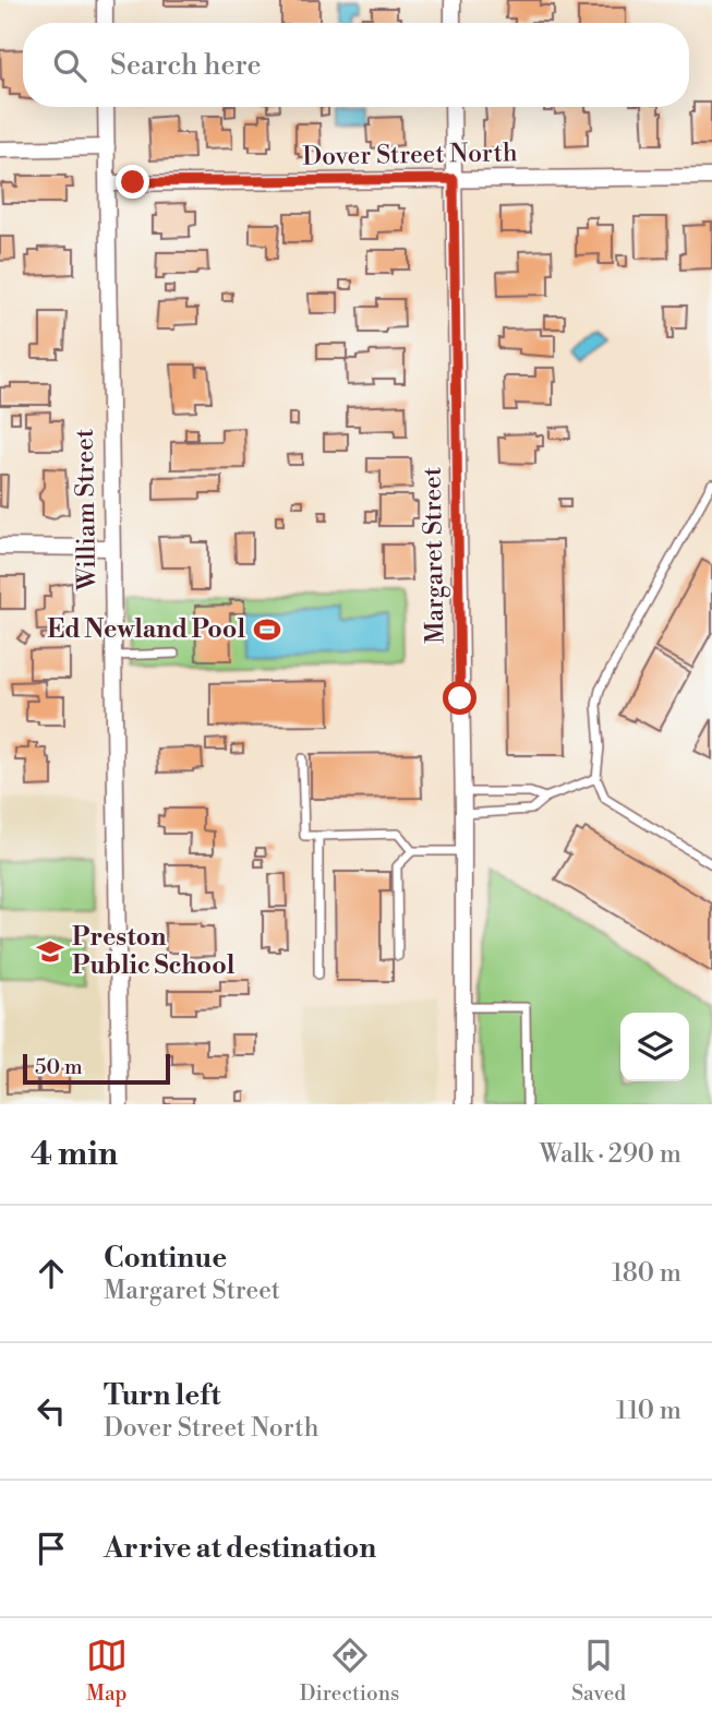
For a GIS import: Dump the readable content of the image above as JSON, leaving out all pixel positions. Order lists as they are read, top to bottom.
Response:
{
  "streets": {
    "street": ["Dover Street North", "William Street", "Margaret Street"]
  },
  "crossings": [
    ["Dover Street North", "William Street"],
    ["Dover Street North", "Margaret Street"]
  ],
  "places": {
    "sports": ["Ed Newland Pool"],
    "school or university": ["Preston Public School"]
  },
  "scale_bar": "50 m",
  "page": {
    "search": "Search here",
    "scale": "50 m",
    "heading": ["4 min", "Walk · 290 m"],
    "list": [
      ["Continue", "Margaret Street", "180 m"],
      ["Turn left", "Dover Street North", "110 m"],
      "Arrive at destination"
    ],
    "nav": ["Map", "Directions", "Saved"]
  }
}
